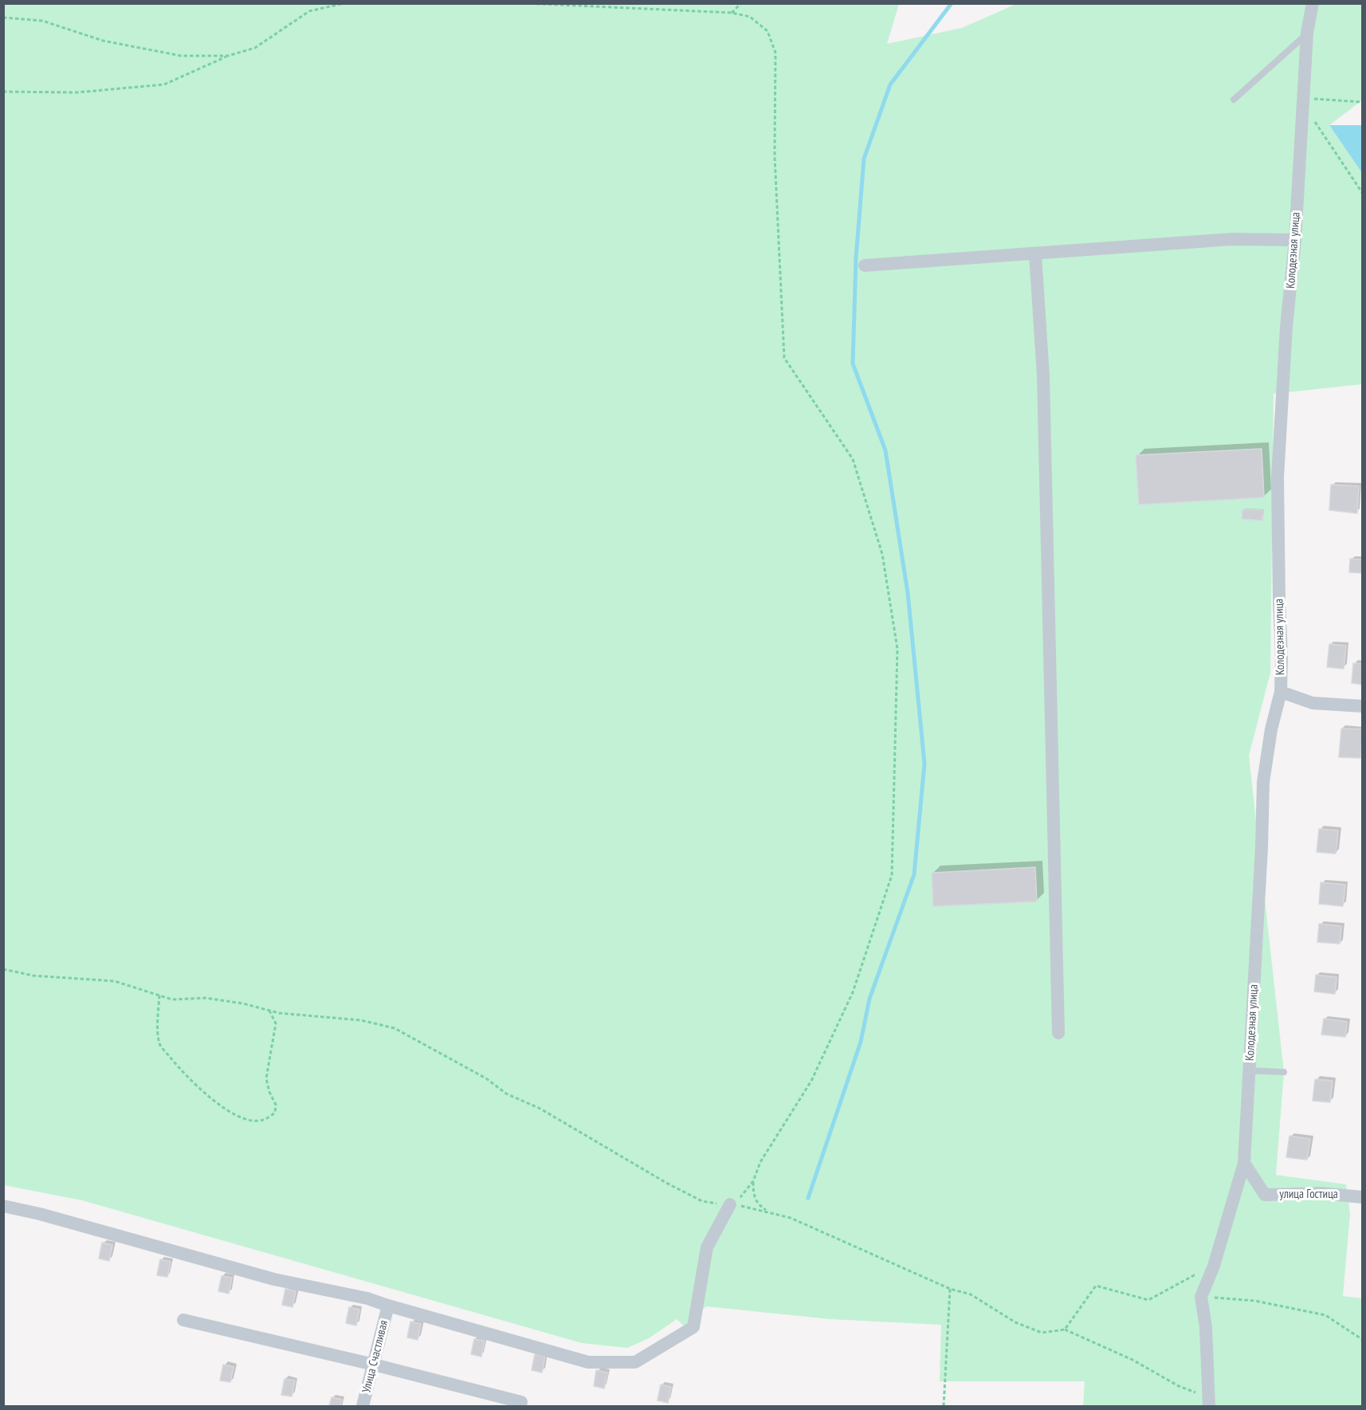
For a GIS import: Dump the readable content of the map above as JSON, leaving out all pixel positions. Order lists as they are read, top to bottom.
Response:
{
  "streets": {
    "street": ["Колодезная улица", "улица Гостица", "Улица Счастливая"]
  },
  "crossings": [
    ["Колодезная улица", "улица Гостица"]
  ]
}
